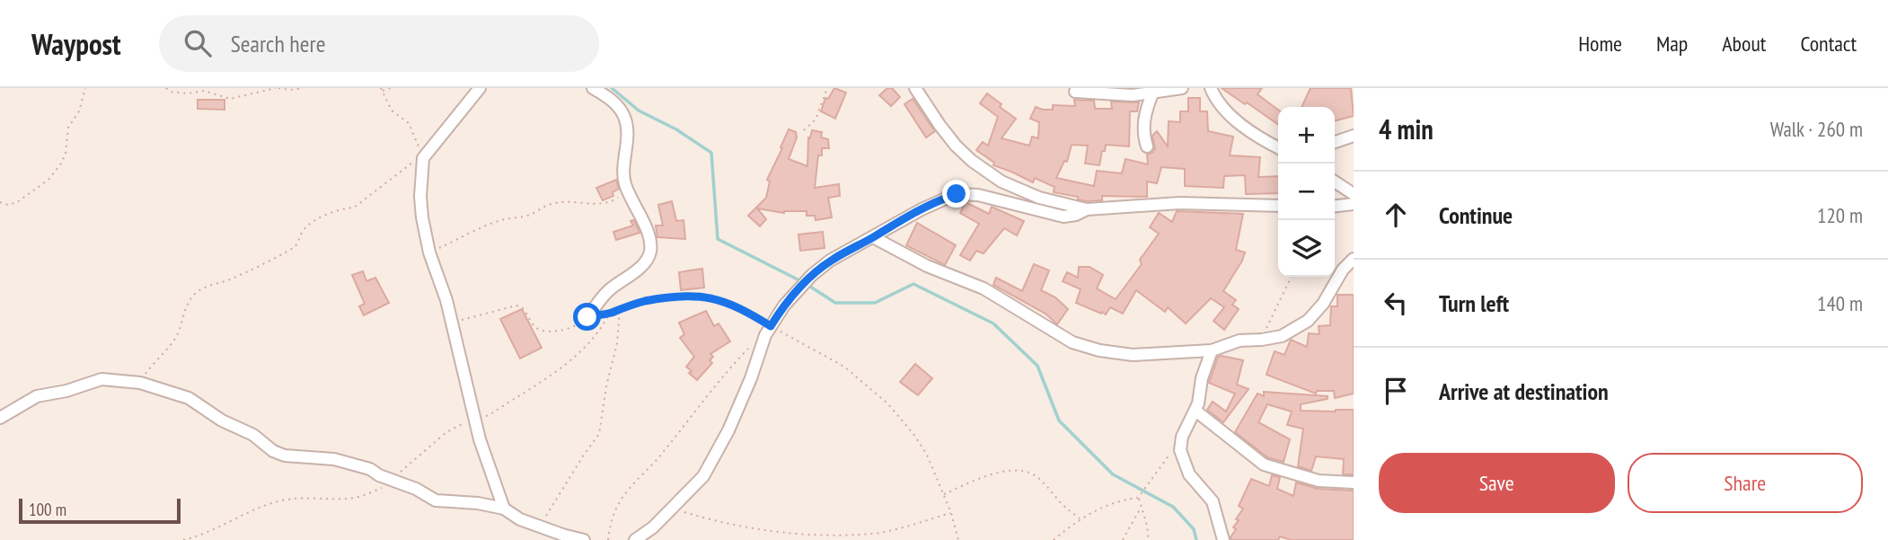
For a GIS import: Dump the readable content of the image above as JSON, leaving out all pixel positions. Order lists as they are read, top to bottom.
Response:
{
  "scale_bar": "100 m",
  "page": {
    "header": "Waypost",
    "search": "Search here",
    "nav": [
      "Home",
      "Map",
      "About",
      "Contact"
    ],
    "heading": ["4 min", "Walk · 260 m"],
    "map_buttons": ["+", "−"],
    "list": [
      ["Continue", "120 m"],
      ["Turn left", "140 m"],
      "Arrive at destination"
    ],
    "buttons": ["Save", "Share"],
    "scale": "100 m"
  }
}
